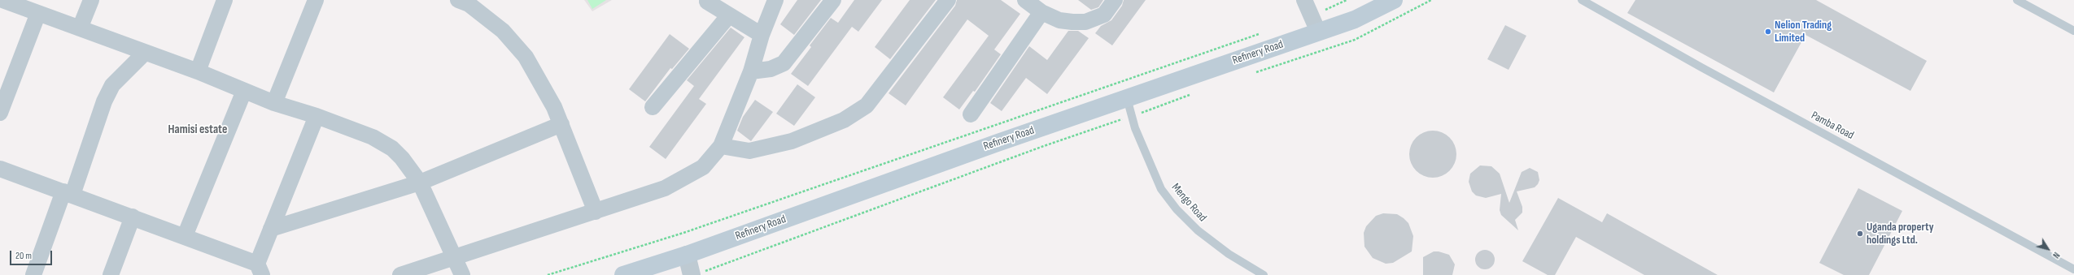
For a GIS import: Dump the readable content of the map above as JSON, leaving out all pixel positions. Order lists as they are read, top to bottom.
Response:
{
  "streets": {
    "main road": ["Refinery Road"],
    "lane": ["Pamba Road", "Mengo Road"]
  },
  "crossings": [
    ["Refinery Road", "Mengo Road"]
  ],
  "districts": ["Hamisi estate"],
  "places": ["Nelion Trading Limited", "Uganda property holdings Ltd."],
  "scale_bar": "20 m",
  "north": "bottom right"
}
